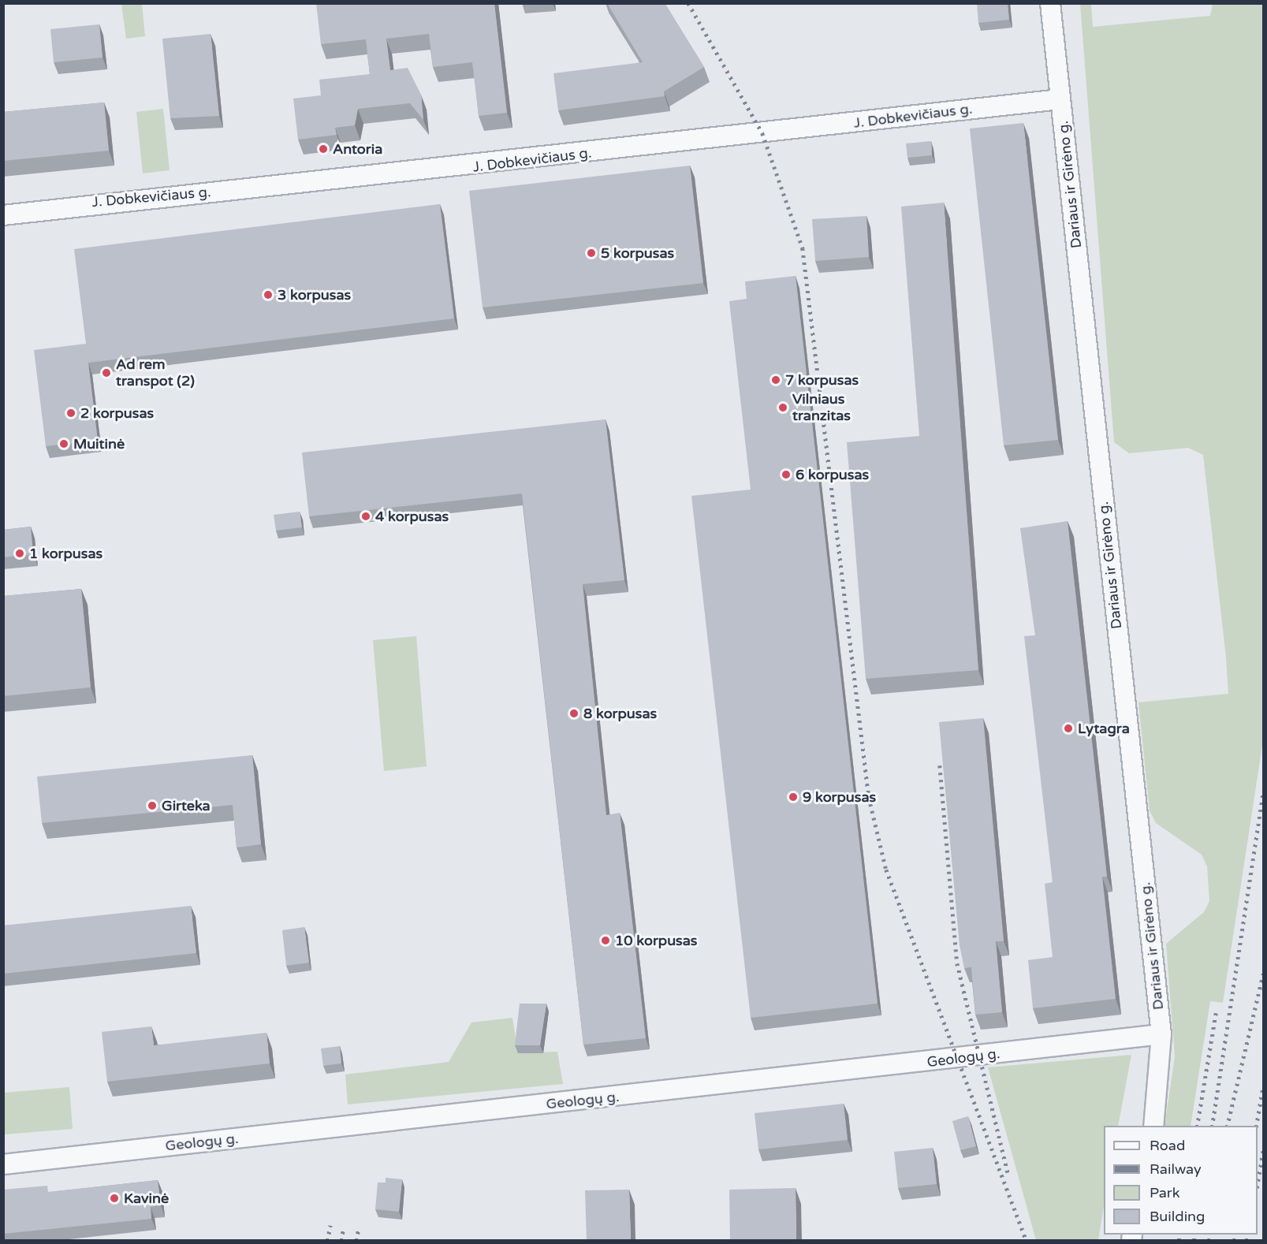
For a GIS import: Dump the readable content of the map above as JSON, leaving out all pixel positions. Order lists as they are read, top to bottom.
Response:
{
  "streets": {
    "street": ["J. Dobkevičiaus g.", "Dariaus ir Girėno g.", "Geologų g."]
  },
  "crossings": [
    ["J. Dobkevičiaus g.", "Dariaus ir Girėno g."],
    ["Dariaus ir Girėno g.", "Geologų g."]
  ],
  "places": [
    "Antoria",
    "5 korpusas",
    "3 korpusas",
    "Ad rem transpot (2)",
    "7 korpusas",
    "Vilniaus tranzitas",
    "2 korpusas",
    "Muitinė",
    "6 korpusas",
    "4 korpusas",
    "1 korpusas",
    "8 korpusas",
    "Lytagra",
    "9 korpusas",
    "Girteka",
    "10 korpusas",
    "Kavinė"
  ],
  "legend": [
    "Road",
    "Railway",
    "Park",
    "Building"
  ]
}
